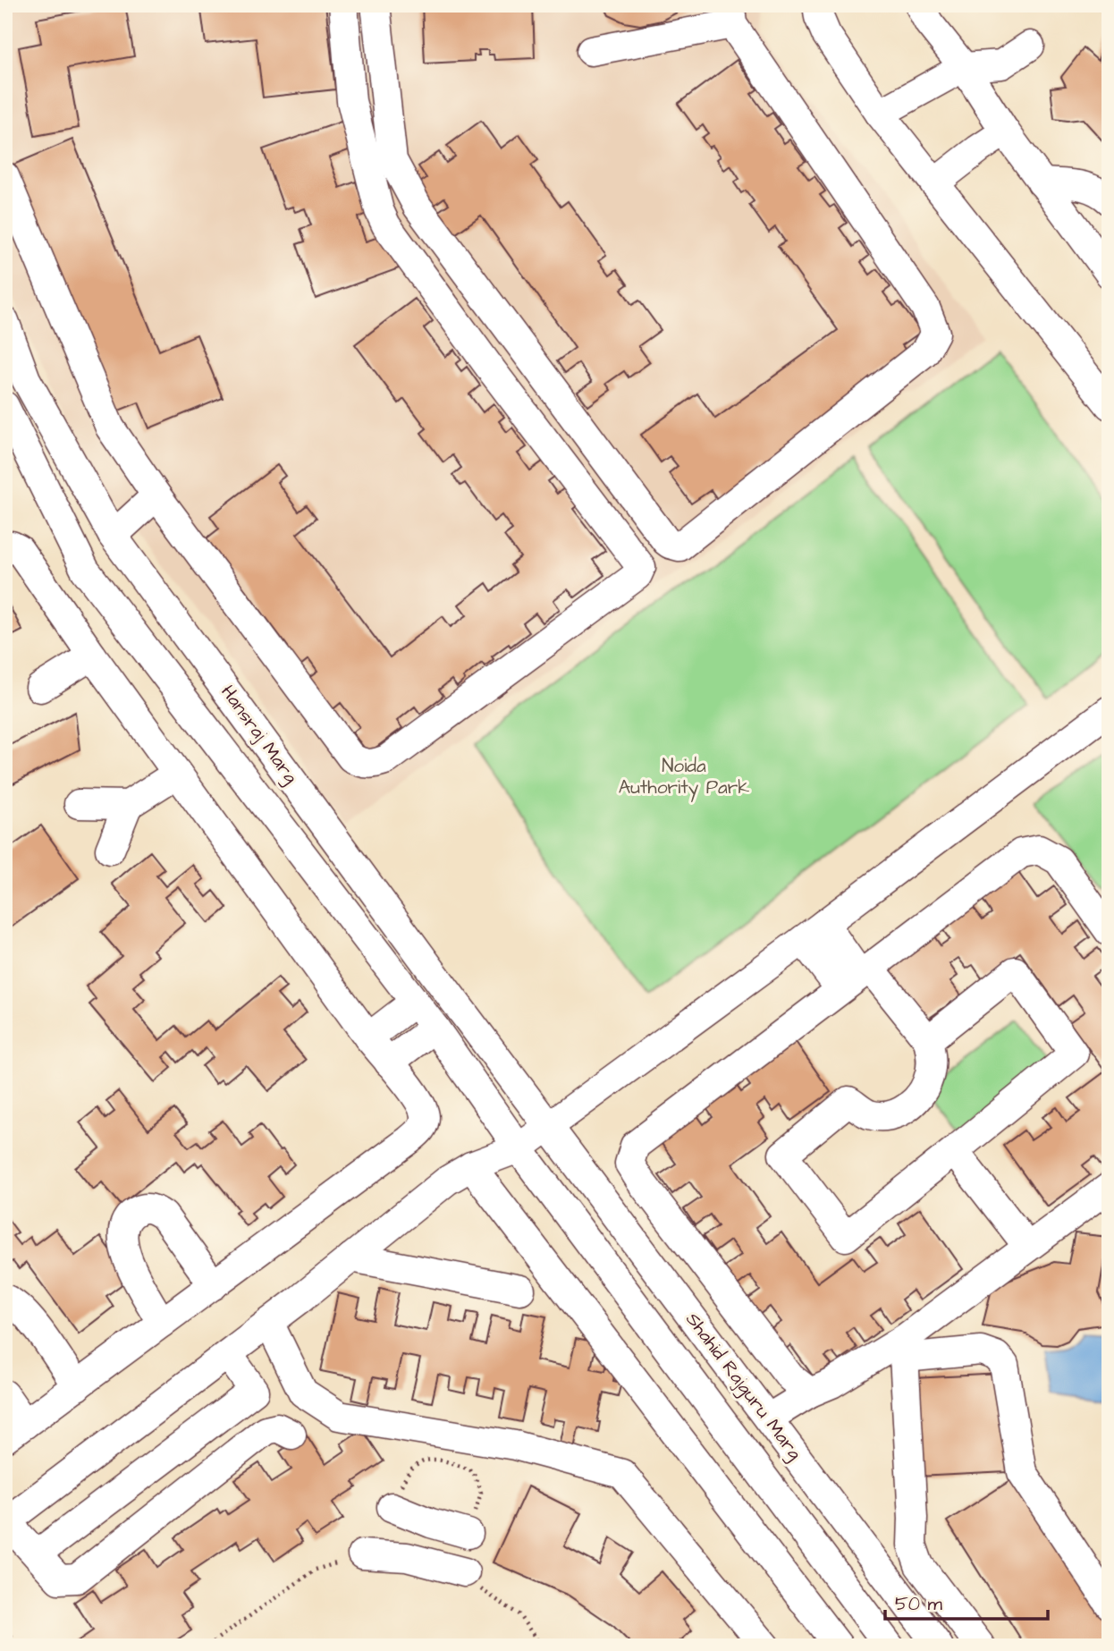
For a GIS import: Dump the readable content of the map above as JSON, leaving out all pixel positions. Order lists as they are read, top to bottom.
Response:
{
  "streets": {
    "street": ["Hansraj Marg", "Shahid Rajguru Marg"]
  },
  "crossings": [
    ["Hansraj Marg", "Shahid Rajguru Marg"]
  ],
  "parks": ["Noida Authority Park"],
  "scale_bar": "50 m"
}
